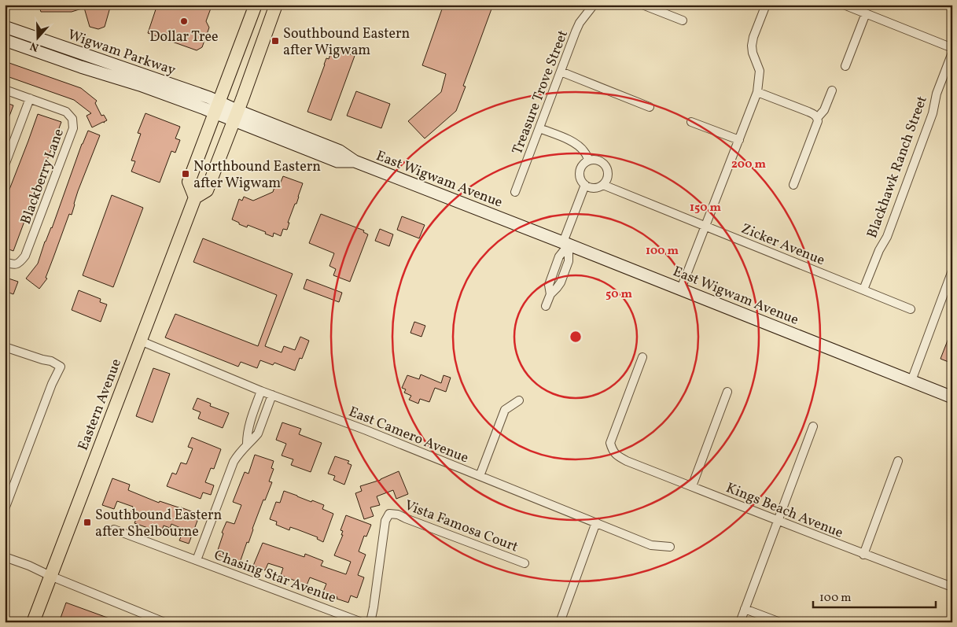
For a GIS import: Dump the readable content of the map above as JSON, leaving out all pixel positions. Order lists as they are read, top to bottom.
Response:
{
  "streets": {
    "main road": ["Wigwam Parkway", "East Wigwam Avenue", "Eastern Avenue"],
    "street": [
      "Treasure Trove Street",
      "Blackhawk Ranch Street",
      "Blackberry Lane",
      "Zicker Avenue",
      "East Camero Avenue",
      "Kings Beach Avenue",
      "Vista Famosa Court",
      "Chasing Star Avenue"
    ]
  },
  "crossings": [
    ["Wigwam Parkway", "East Wigwam Avenue"],
    ["Blackhawk Ranch Street", "Zicker Avenue"],
    ["Eastern Avenue", "East Camero Avenue"]
  ],
  "places": {
    "other": ["Dollar Tree"],
    "transit": ["Southbound Eastern after Wigwam", "Northbound Eastern after Wigwam", "Southbound Eastern after Shelbourne"]
  },
  "scale_bar": "100 m",
  "north": "bottom",
  "rings": [
    "200 m",
    "150 m",
    "100 m",
    "50 m"
  ]
}
